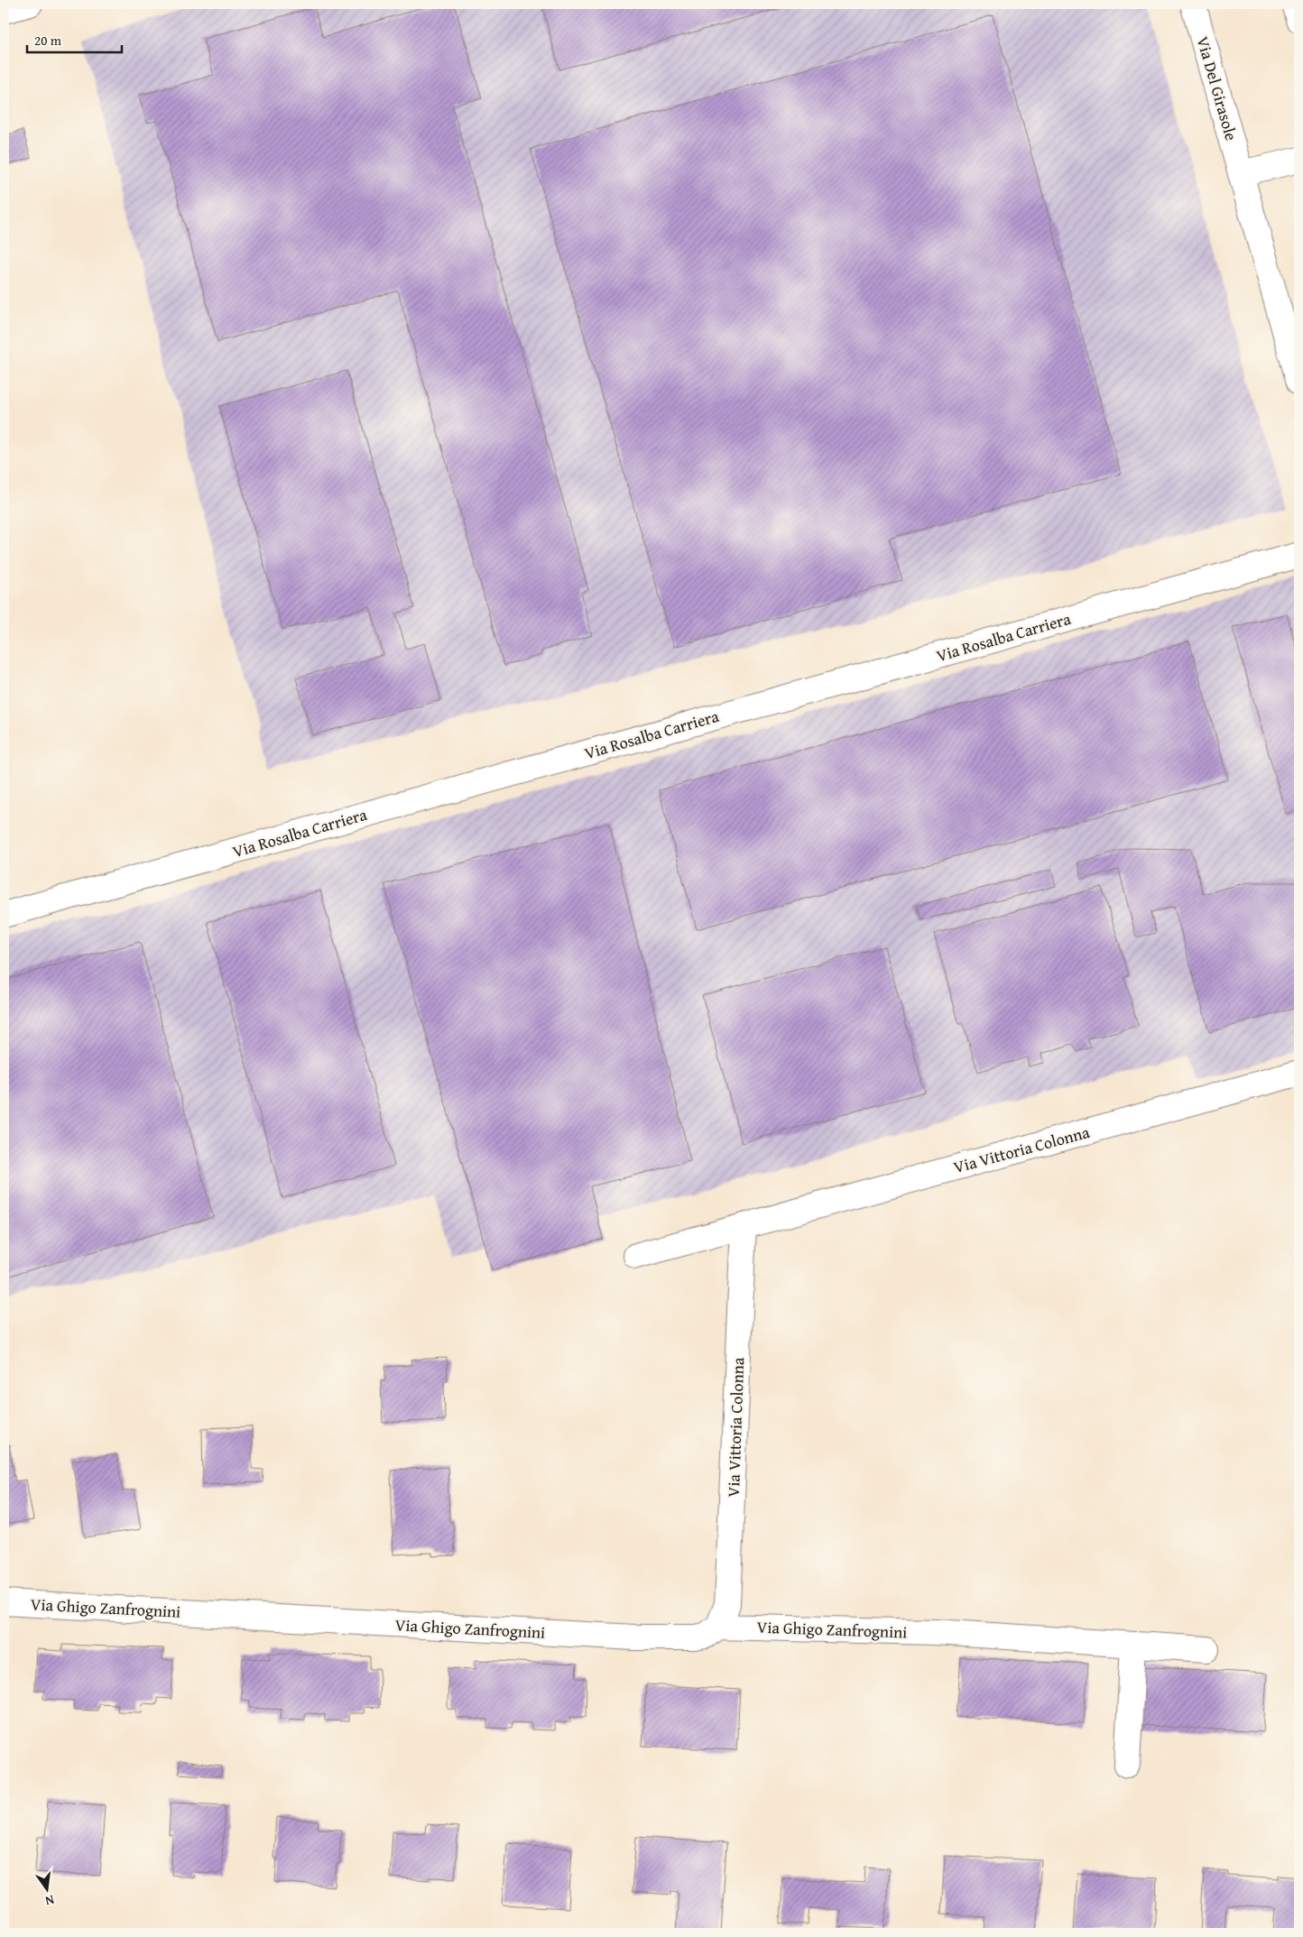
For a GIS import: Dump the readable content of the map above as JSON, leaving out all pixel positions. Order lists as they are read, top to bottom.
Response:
{
  "streets": {
    "street": [
      "Via Del Girasole",
      "Via Rosalba Carriera",
      "Via Vittoria Colonna",
      "Via Ghigo Zanfrognini"
    ]
  },
  "crossings": [
    ["Via Vittoria Colonna", "Via Ghigo Zanfrognini"]
  ],
  "scale_bar": "20 m",
  "north": "bottom"
}
